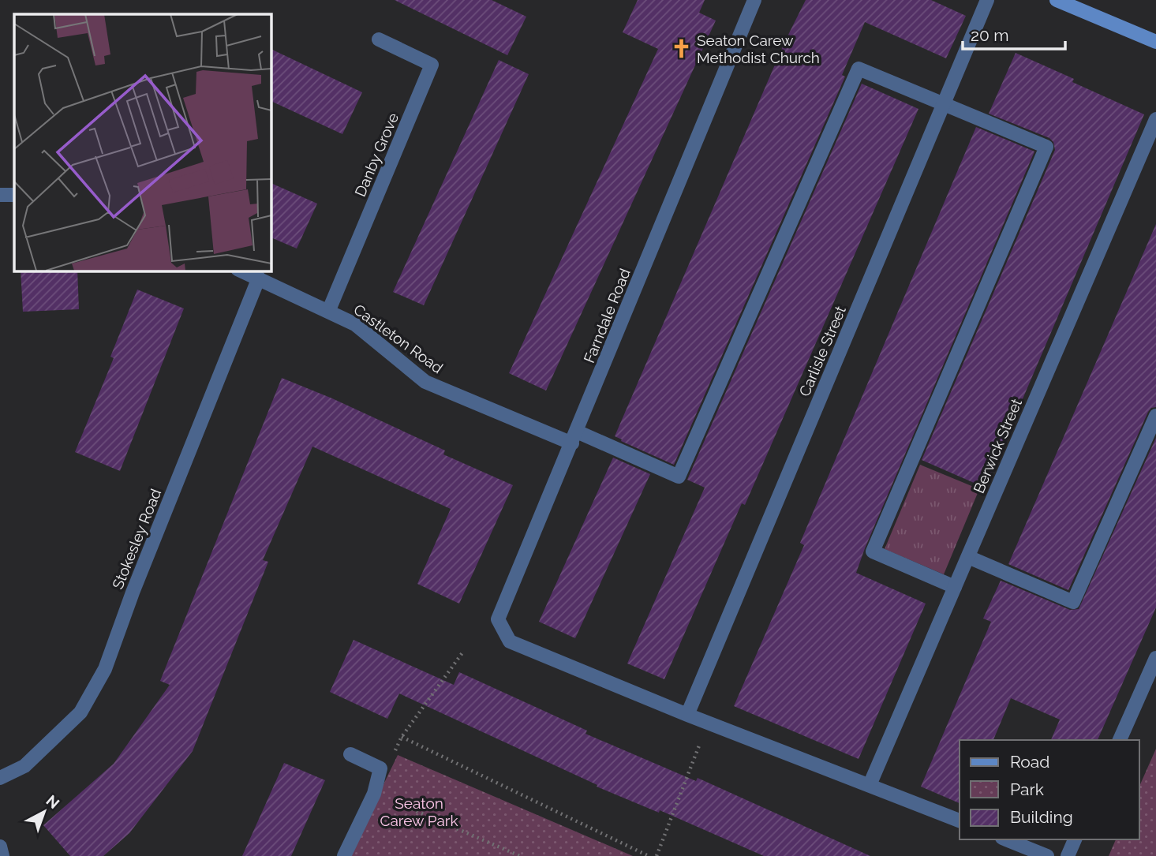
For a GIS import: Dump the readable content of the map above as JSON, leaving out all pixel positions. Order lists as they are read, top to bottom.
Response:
{
  "streets": {
    "street": [
      "Danby Grove",
      "Farndale Road",
      "Castleton Road",
      "Carlisle Street",
      "Berwick Street",
      "Stokesley Road"
    ]
  },
  "crossings": [
    ["Danby Grove", "Castleton Road"],
    ["Farndale Road", "Castleton Road"],
    ["Farndale Road", "Carlisle Street"],
    ["Castleton Road", "Carlisle Street"],
    ["Castleton Road", "Stokesley Road"]
  ],
  "parks": ["Seaton Carew Park"],
  "places": {
    "church": ["Seaton Carew Methodist Church"]
  },
  "legend": ["Road", "Park", "Building"],
  "scale_bar": "20 m",
  "north": "top right"
}
